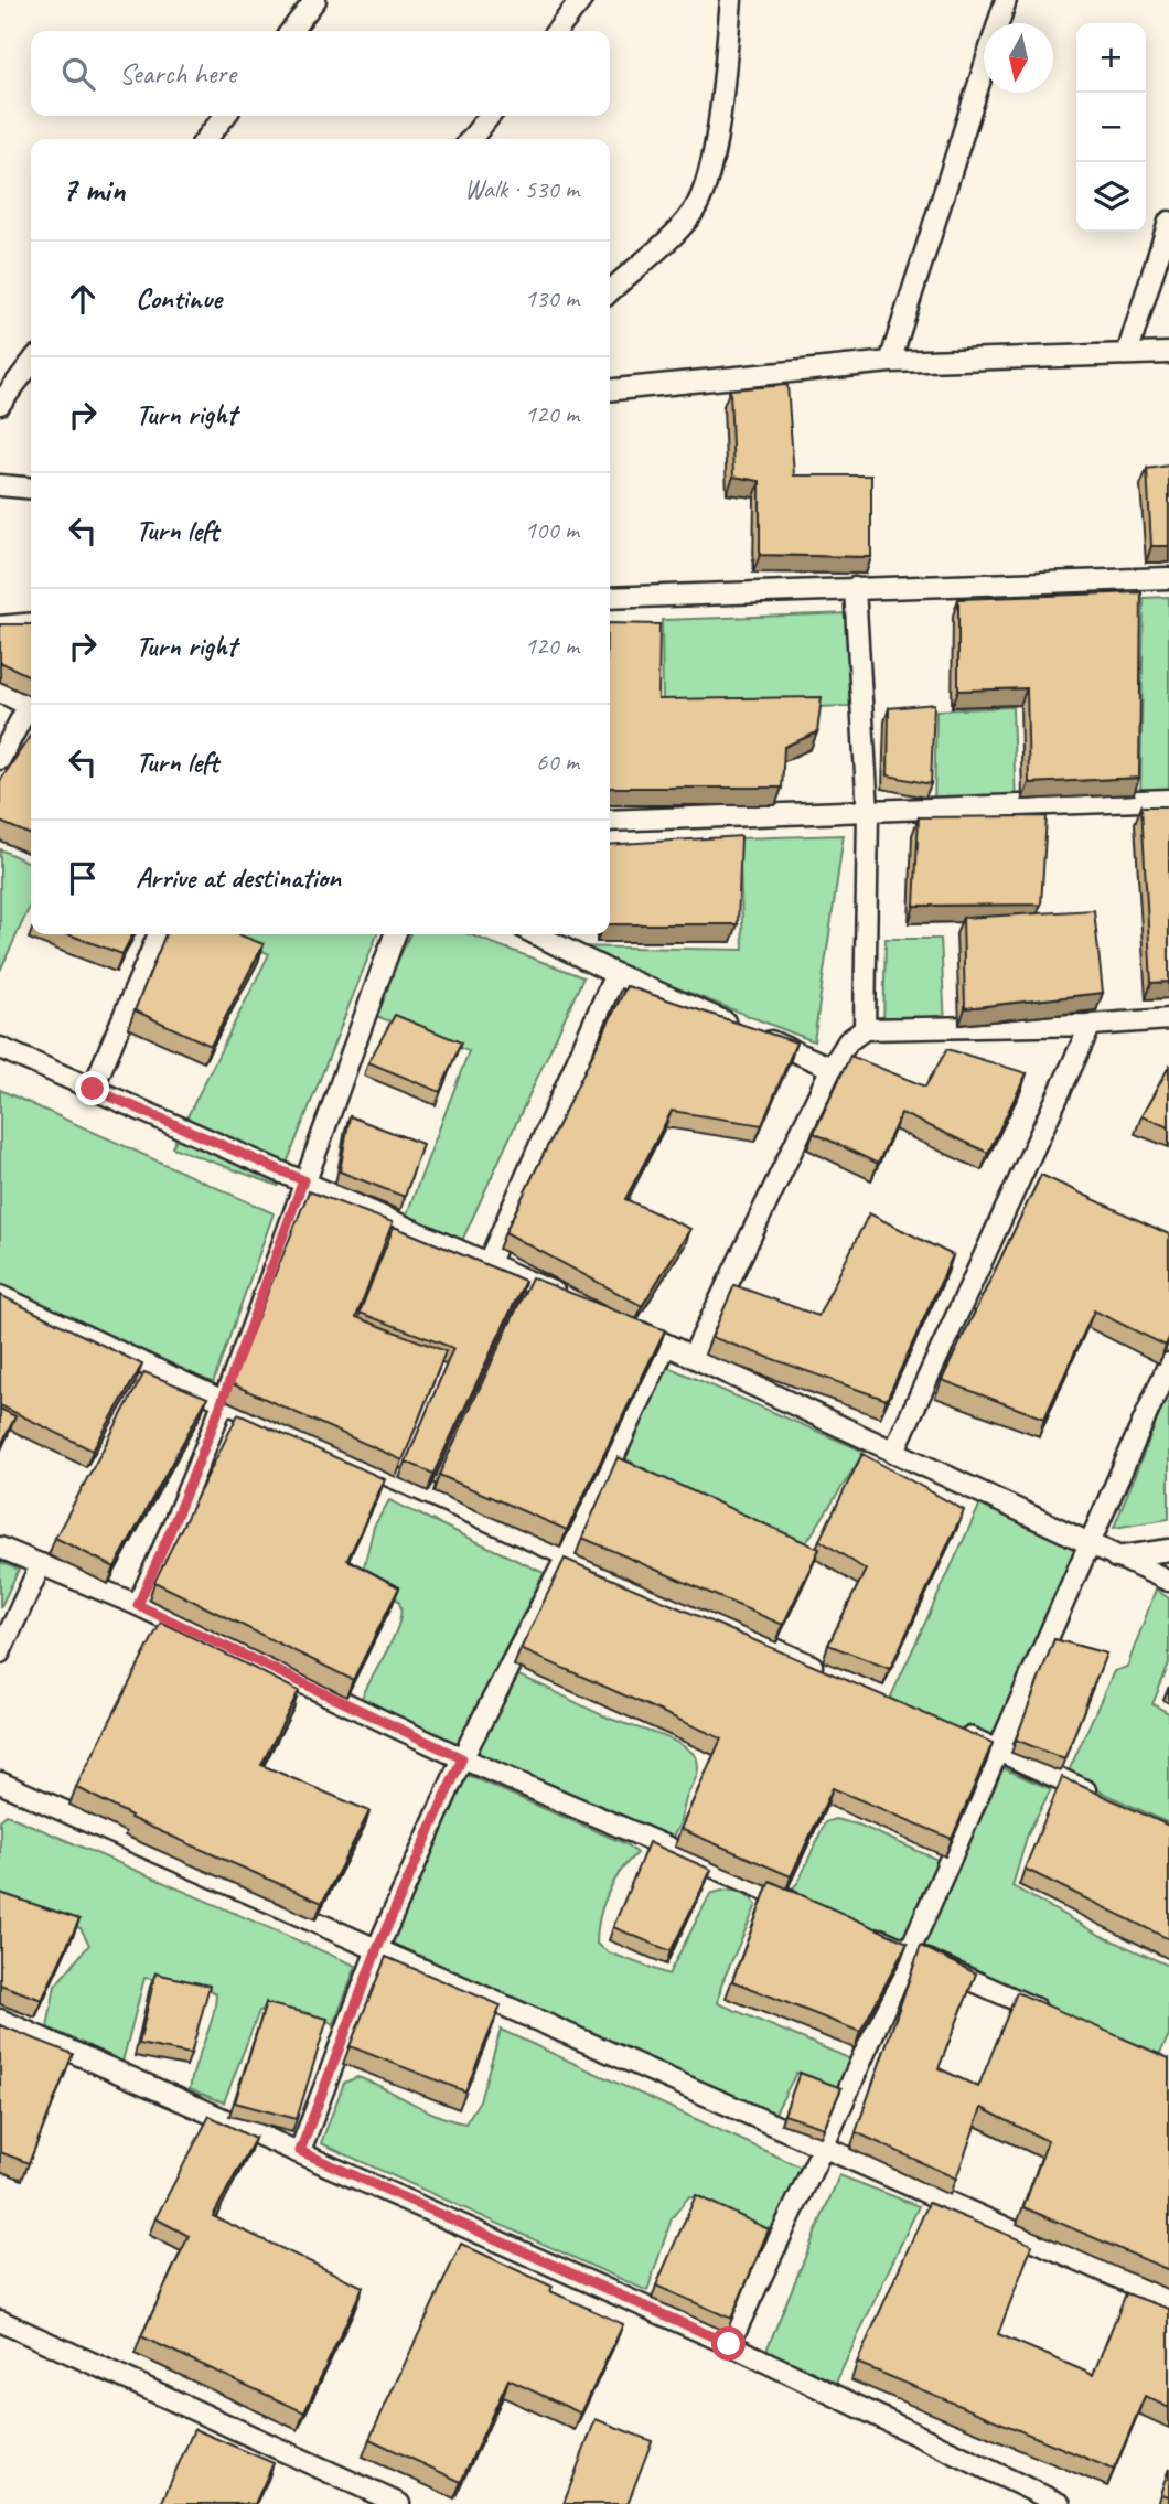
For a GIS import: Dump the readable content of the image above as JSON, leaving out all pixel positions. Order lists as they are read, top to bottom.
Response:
{
  "north": "bottom",
  "page": {
    "map_buttons": ["+", "−"],
    "search": "Search here",
    "heading": ["7 min", "Walk · 530 m"],
    "list": [
      ["Continue", "130 m"],
      ["Turn right", "120 m"],
      ["Turn left", "100 m"],
      ["Turn right", "120 m"],
      ["Turn left", "60 m"],
      "Arrive at destination"
    ]
  }
}
